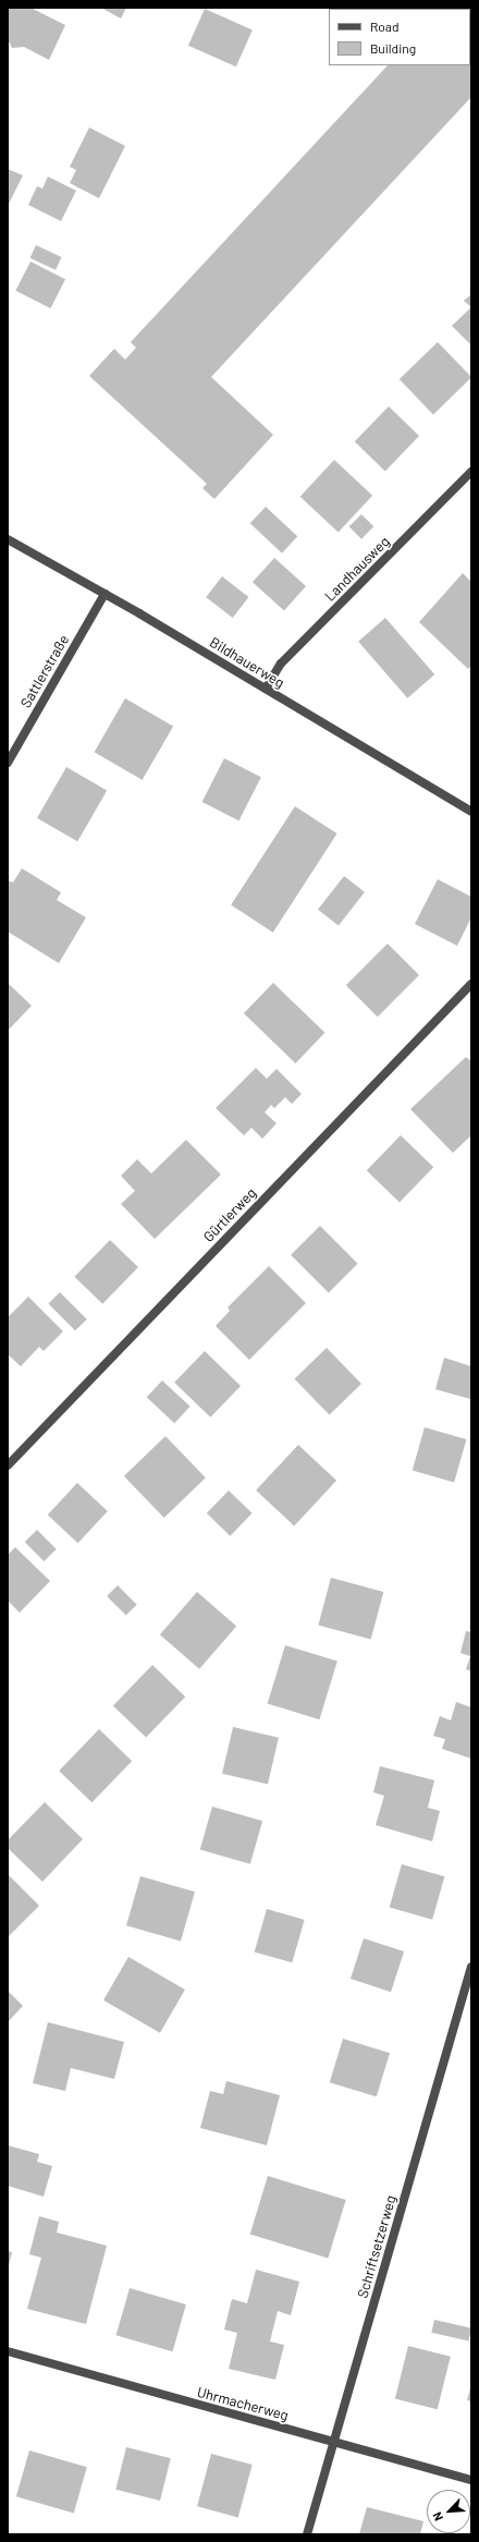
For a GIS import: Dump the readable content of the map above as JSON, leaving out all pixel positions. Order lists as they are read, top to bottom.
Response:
{
  "streets": {
    "street": [
      "Landhausweg",
      "Bildhauerweg",
      "Sattlerstraße",
      "Gürtlerweg",
      "Schriftsetzerweg",
      "Uhrmacherweg"
    ]
  },
  "crossings": [
    ["Landhausweg", "Bildhauerweg"],
    ["Bildhauerweg", "Sattlerstraße"],
    ["Schriftsetzerweg", "Uhrmacherweg"]
  ],
  "legend": ["Road", "Building"],
  "north": "bottom left"
}
